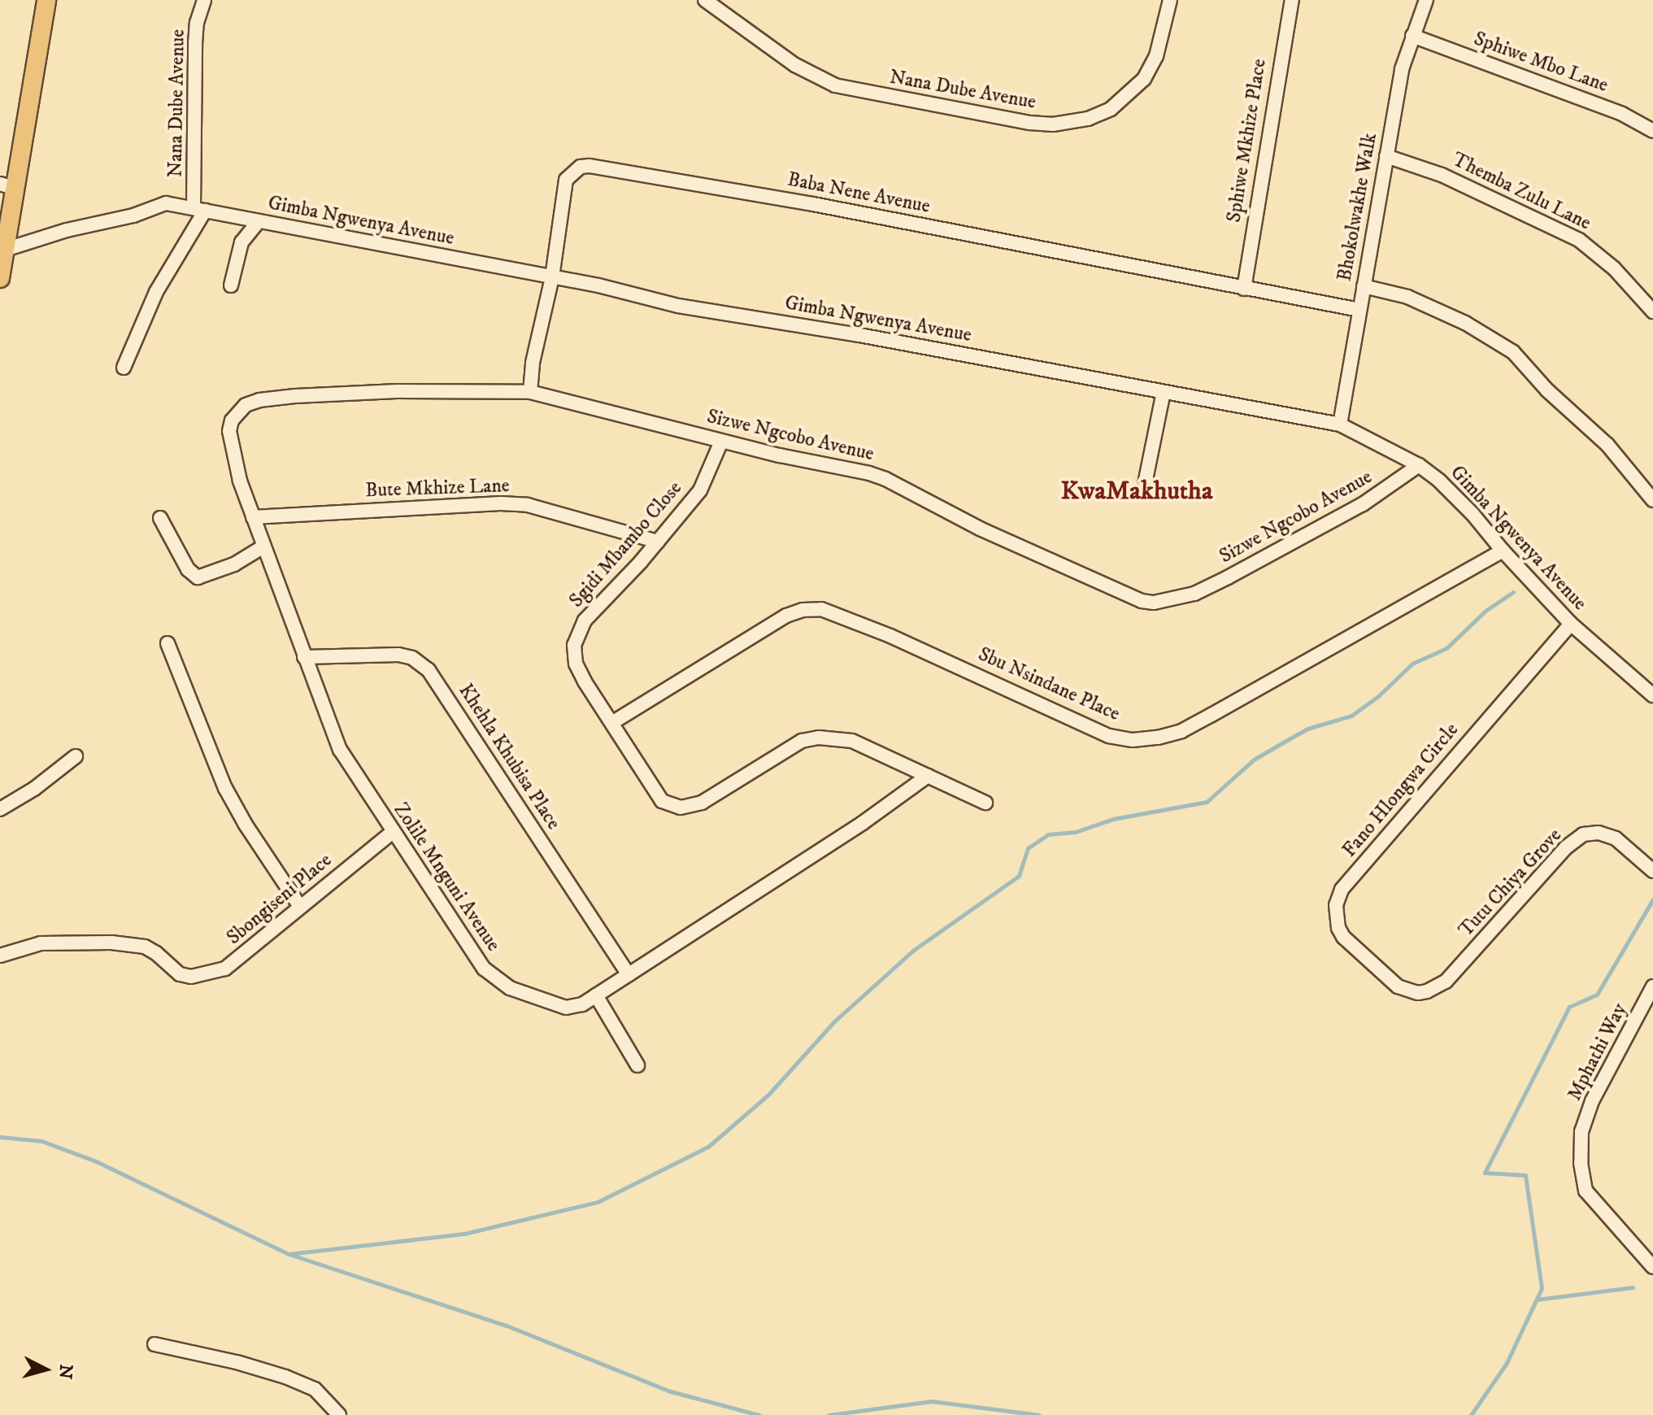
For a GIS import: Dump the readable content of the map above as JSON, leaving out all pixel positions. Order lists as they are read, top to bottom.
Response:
{
  "streets": {
    "street": [
      "Sphiwe Mbo Lane",
      "Nana Dube Avenue",
      "Sphiwe Mkhize Place",
      "Themba Zulu Lane",
      "Baba Nene Avenue",
      "Bhokolwakhe Walk",
      "Gimba Ngwenya Avenue",
      "Sizwe Ngcobo Avenue",
      "Bute Mkhize Lane",
      "Sgidi Mbambo Close",
      "Sbu Nsindane Place",
      "Khehla Khubisa Place",
      "Fano Hlongwa Circle",
      "Zolile Mnguni Avenue",
      "Tutu Chiya Grove",
      "Sbongiseni Place",
      "Mphathi Way"
    ]
  },
  "crossings": [
    ["Sphiwe Mbo Lane", "Bhokolwakhe Walk"],
    ["Nana Dube Avenue", "Gimba Ngwenya Avenue"],
    ["Sphiwe Mkhize Place", "Baba Nene Avenue"],
    ["Themba Zulu Lane", "Bhokolwakhe Walk"],
    ["Baba Nene Avenue", "Bhokolwakhe Walk"],
    ["Baba Nene Avenue", "Gimba Ngwenya Avenue"],
    ["Baba Nene Avenue", "Sizwe Ngcobo Avenue"],
    ["Bhokolwakhe Walk", "Gimba Ngwenya Avenue"],
    ["Gimba Ngwenya Avenue", "Sizwe Ngcobo Avenue"],
    ["Gimba Ngwenya Avenue", "Sbu Nsindane Place"],
    ["Gimba Ngwenya Avenue", "Fano Hlongwa Circle"],
    ["Sizwe Ngcobo Avenue", "Sgidi Mbambo Close"],
    ["Sizwe Ngcobo Avenue", "Zolile Mnguni Avenue"],
    ["Bute Mkhize Lane", "Sgidi Mbambo Close"],
    ["Bute Mkhize Lane", "Zolile Mnguni Avenue"],
    ["Sgidi Mbambo Close", "Sbu Nsindane Place"],
    ["Sgidi Mbambo Close", "Zolile Mnguni Avenue"],
    ["Khehla Khubisa Place", "Zolile Mnguni Avenue"],
    ["Fano Hlongwa Circle", "Tutu Chiya Grove"],
    ["Zolile Mnguni Avenue", "Sbongiseni Place"]
  ],
  "districts": ["KwaMakhutha"],
  "north": "right"
}
